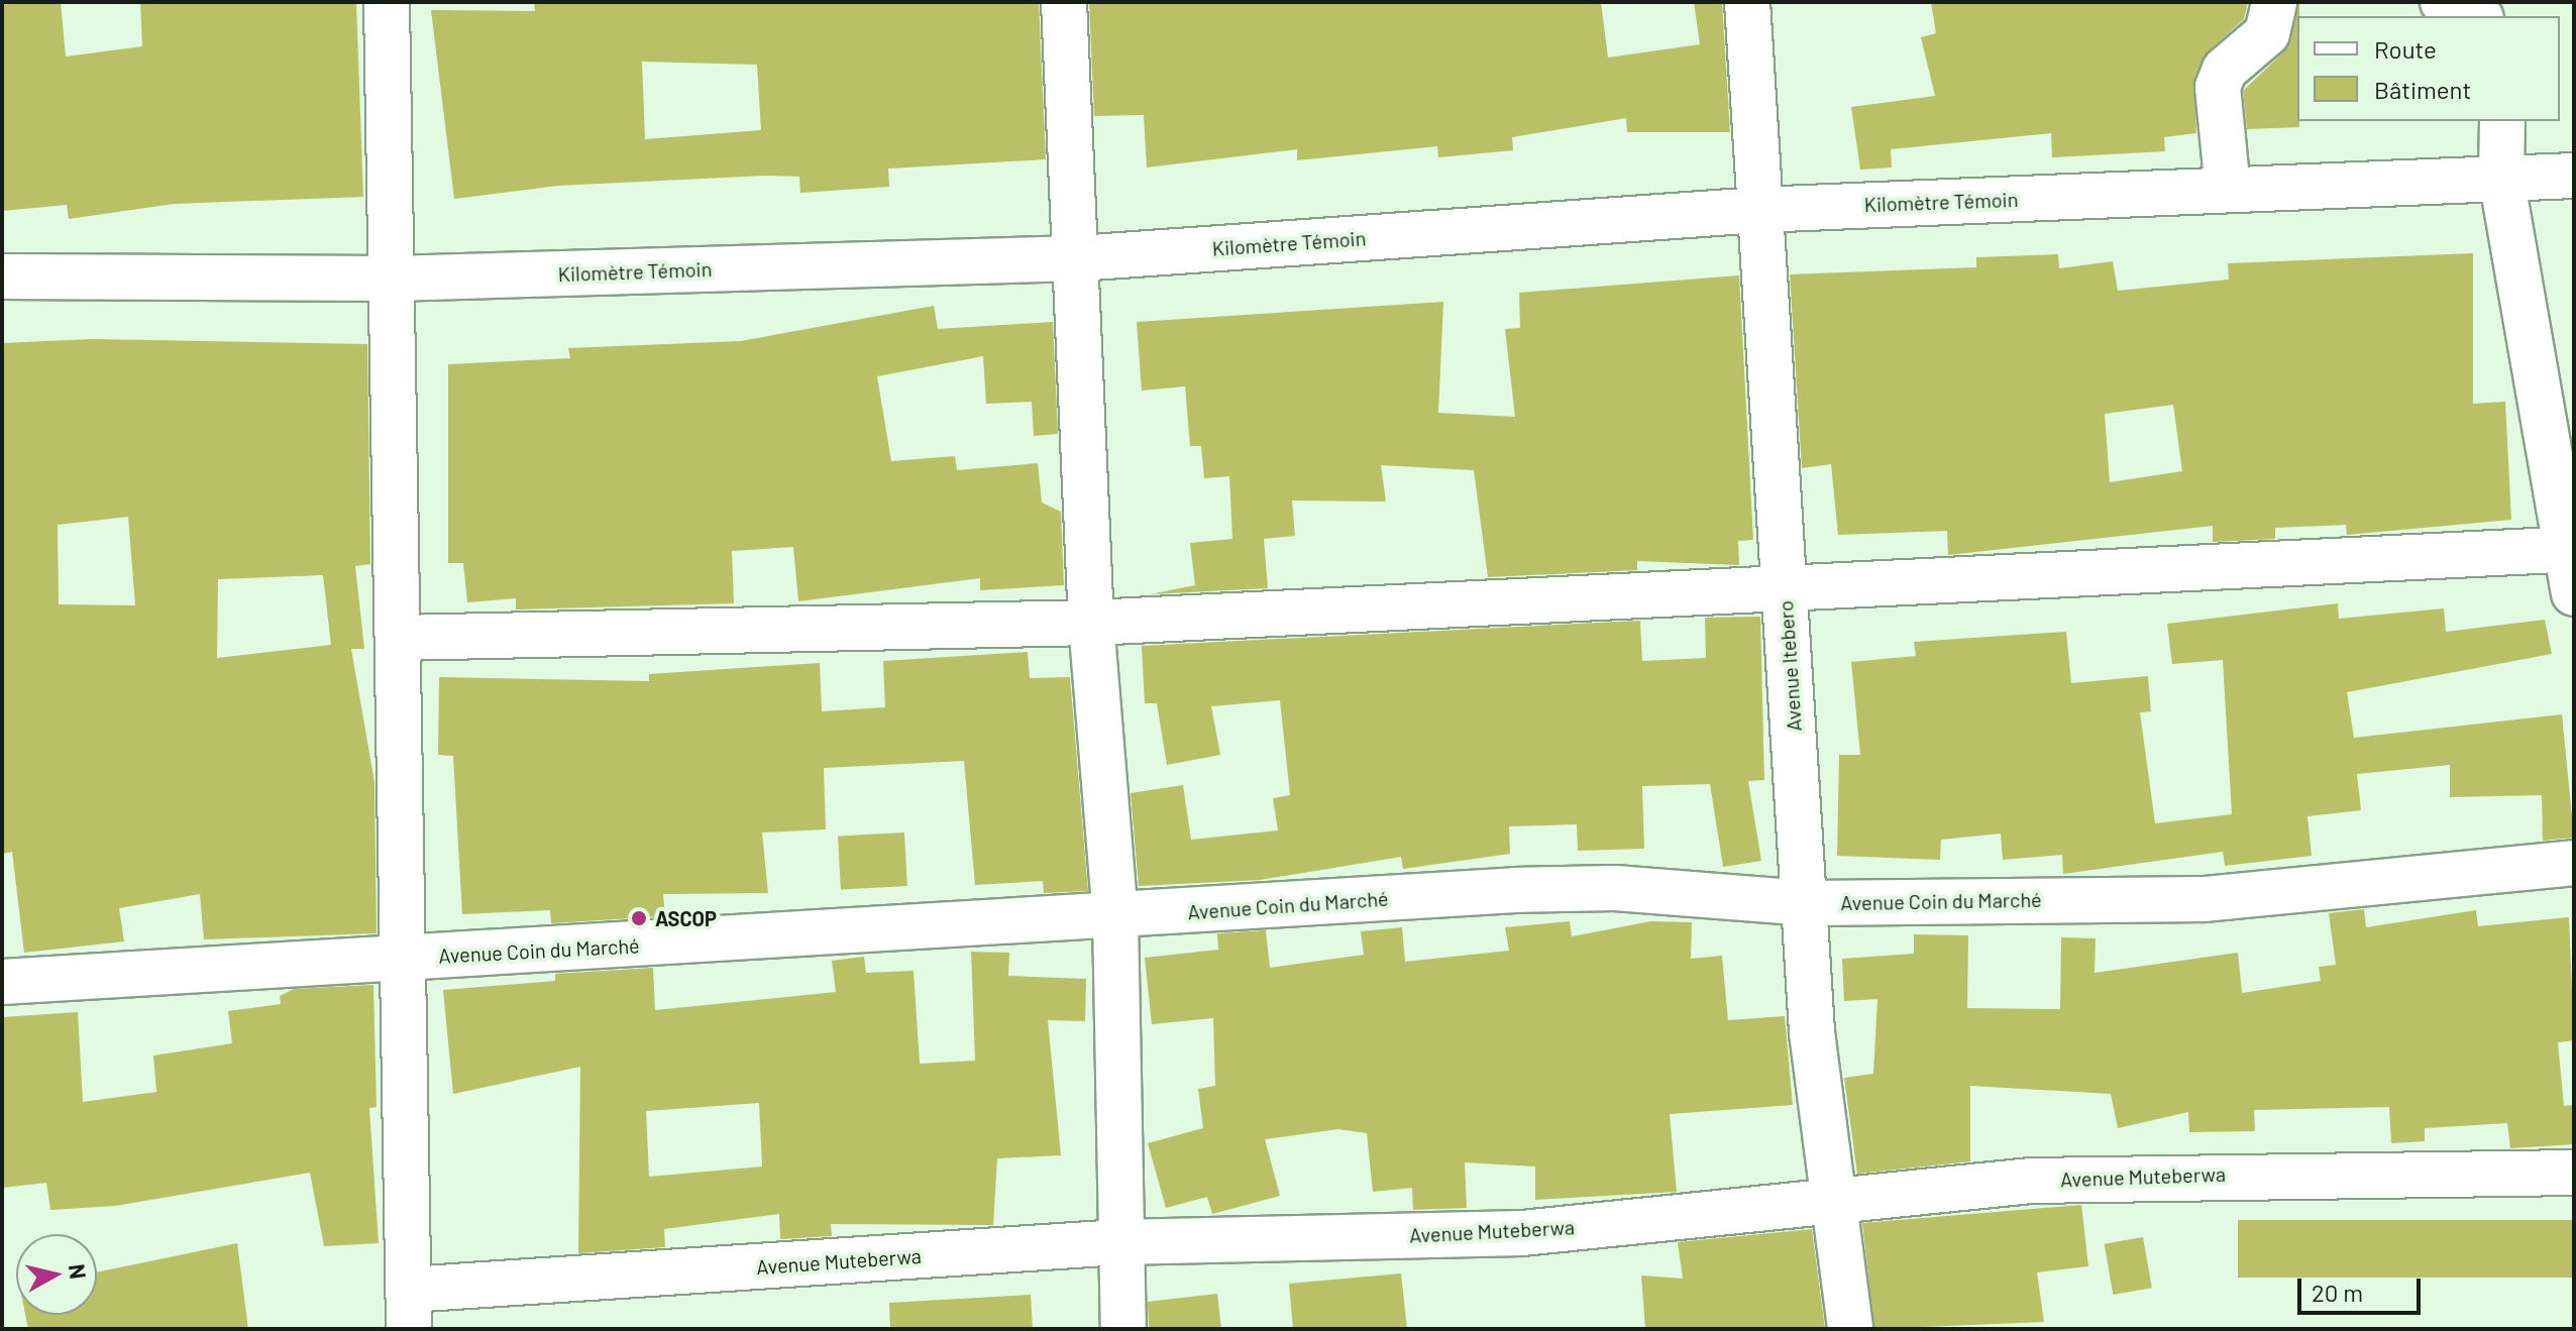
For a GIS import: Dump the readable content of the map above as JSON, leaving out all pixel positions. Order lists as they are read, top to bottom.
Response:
{
  "streets": {
    "street": [
      "Kilomètre Témoin",
      "Avenue Itebero",
      "Avenue Coin du Marché",
      "Avenue Muteberwa"
    ]
  },
  "crossings": [
    ["Kilomètre Témoin", "Avenue Itebero"],
    ["Avenue Itebero", "Avenue Coin du Marché"],
    ["Avenue Itebero", "Avenue Muteberwa"]
  ],
  "places": ["ASCOP"],
  "legend": ["Route", "Bâtiment"],
  "scale_bar": "20 m",
  "north": "right"
}
